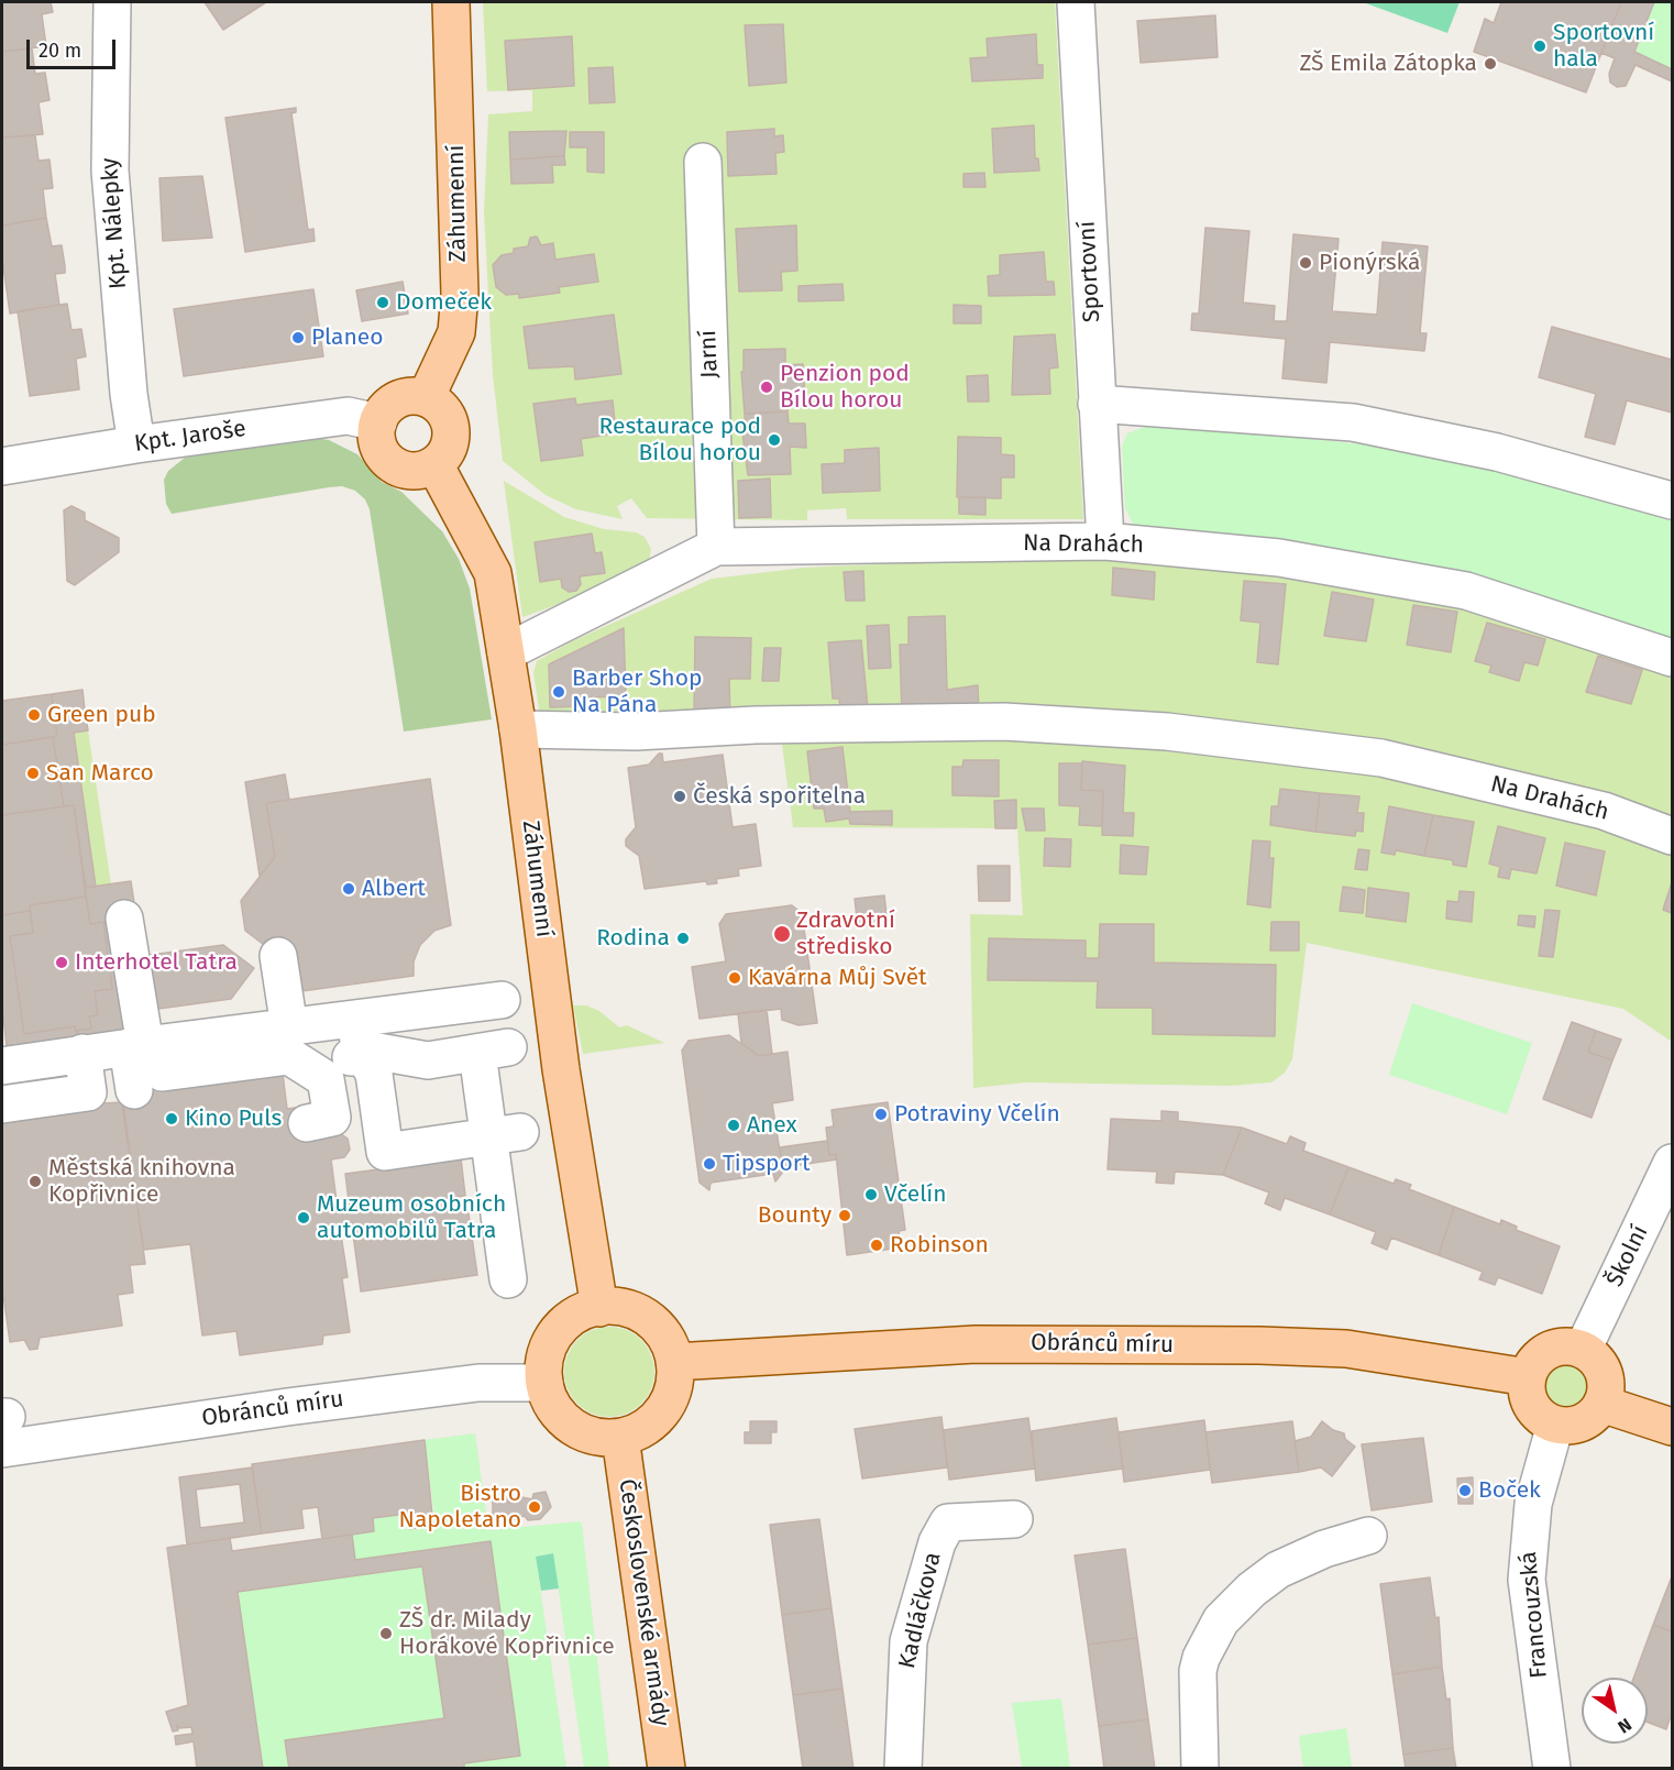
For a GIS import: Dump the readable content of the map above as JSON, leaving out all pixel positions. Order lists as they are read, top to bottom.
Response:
{
  "streets": {
    "main road": ["Záhumenní", "Obránců míru", "Československé armády"],
    "street": [
      "Kpt. Nálepky",
      "Sportovní",
      "Jarní",
      "Kpt. Jaroše",
      "Na Drahách",
      "Školní",
      "Kadláčkova",
      "Francouzská"
    ]
  },
  "crossings": [
    ["Záhumenní", "Kpt. Jaroše"],
    ["Záhumenní", "Na Drahách"],
    ["Záhumenní", "Obránců míru"],
    ["Záhumenní", "Československé armády"],
    ["Kpt. Nálepky", "Kpt. Jaroše"],
    ["Sportovní", "Na Drahách"],
    ["Jarní", "Na Drahách"],
    ["Školní", "Obránců míru"],
    ["Školní", "Francouzská"],
    ["Obránců míru", "Československé armády"],
    ["Obránců míru", "Francouzská"]
  ],
  "places": [
    "Sportovní hala",
    "ZŠ Emila Zátopka",
    "Pionýrská",
    "Domeček",
    "Planeo",
    "Penzion pod Bílou horou",
    "Restaurace pod Bílou horou",
    "Barber Shop Na Pána",
    "Green pub",
    "San Marco",
    "Česká spořitelna",
    "Albert",
    "Zdravotní středisko",
    "Rodina",
    "Interhotel Tatra",
    "Kavárna Můj Svět",
    "Potraviny Včelín",
    "Kino Puls",
    "Anex",
    "Tipsport",
    "Městská knihovna Kopřivnice",
    "Včelín",
    "Bounty",
    "Muzeum osobních automobilů Tatra",
    "Robinson",
    "Boček",
    "Bistro Napoletano",
    "ZŠ dr. Milady Horákové Kopřivnice"
  ],
  "scale_bar": "20 m",
  "north": "bottom right"
}
